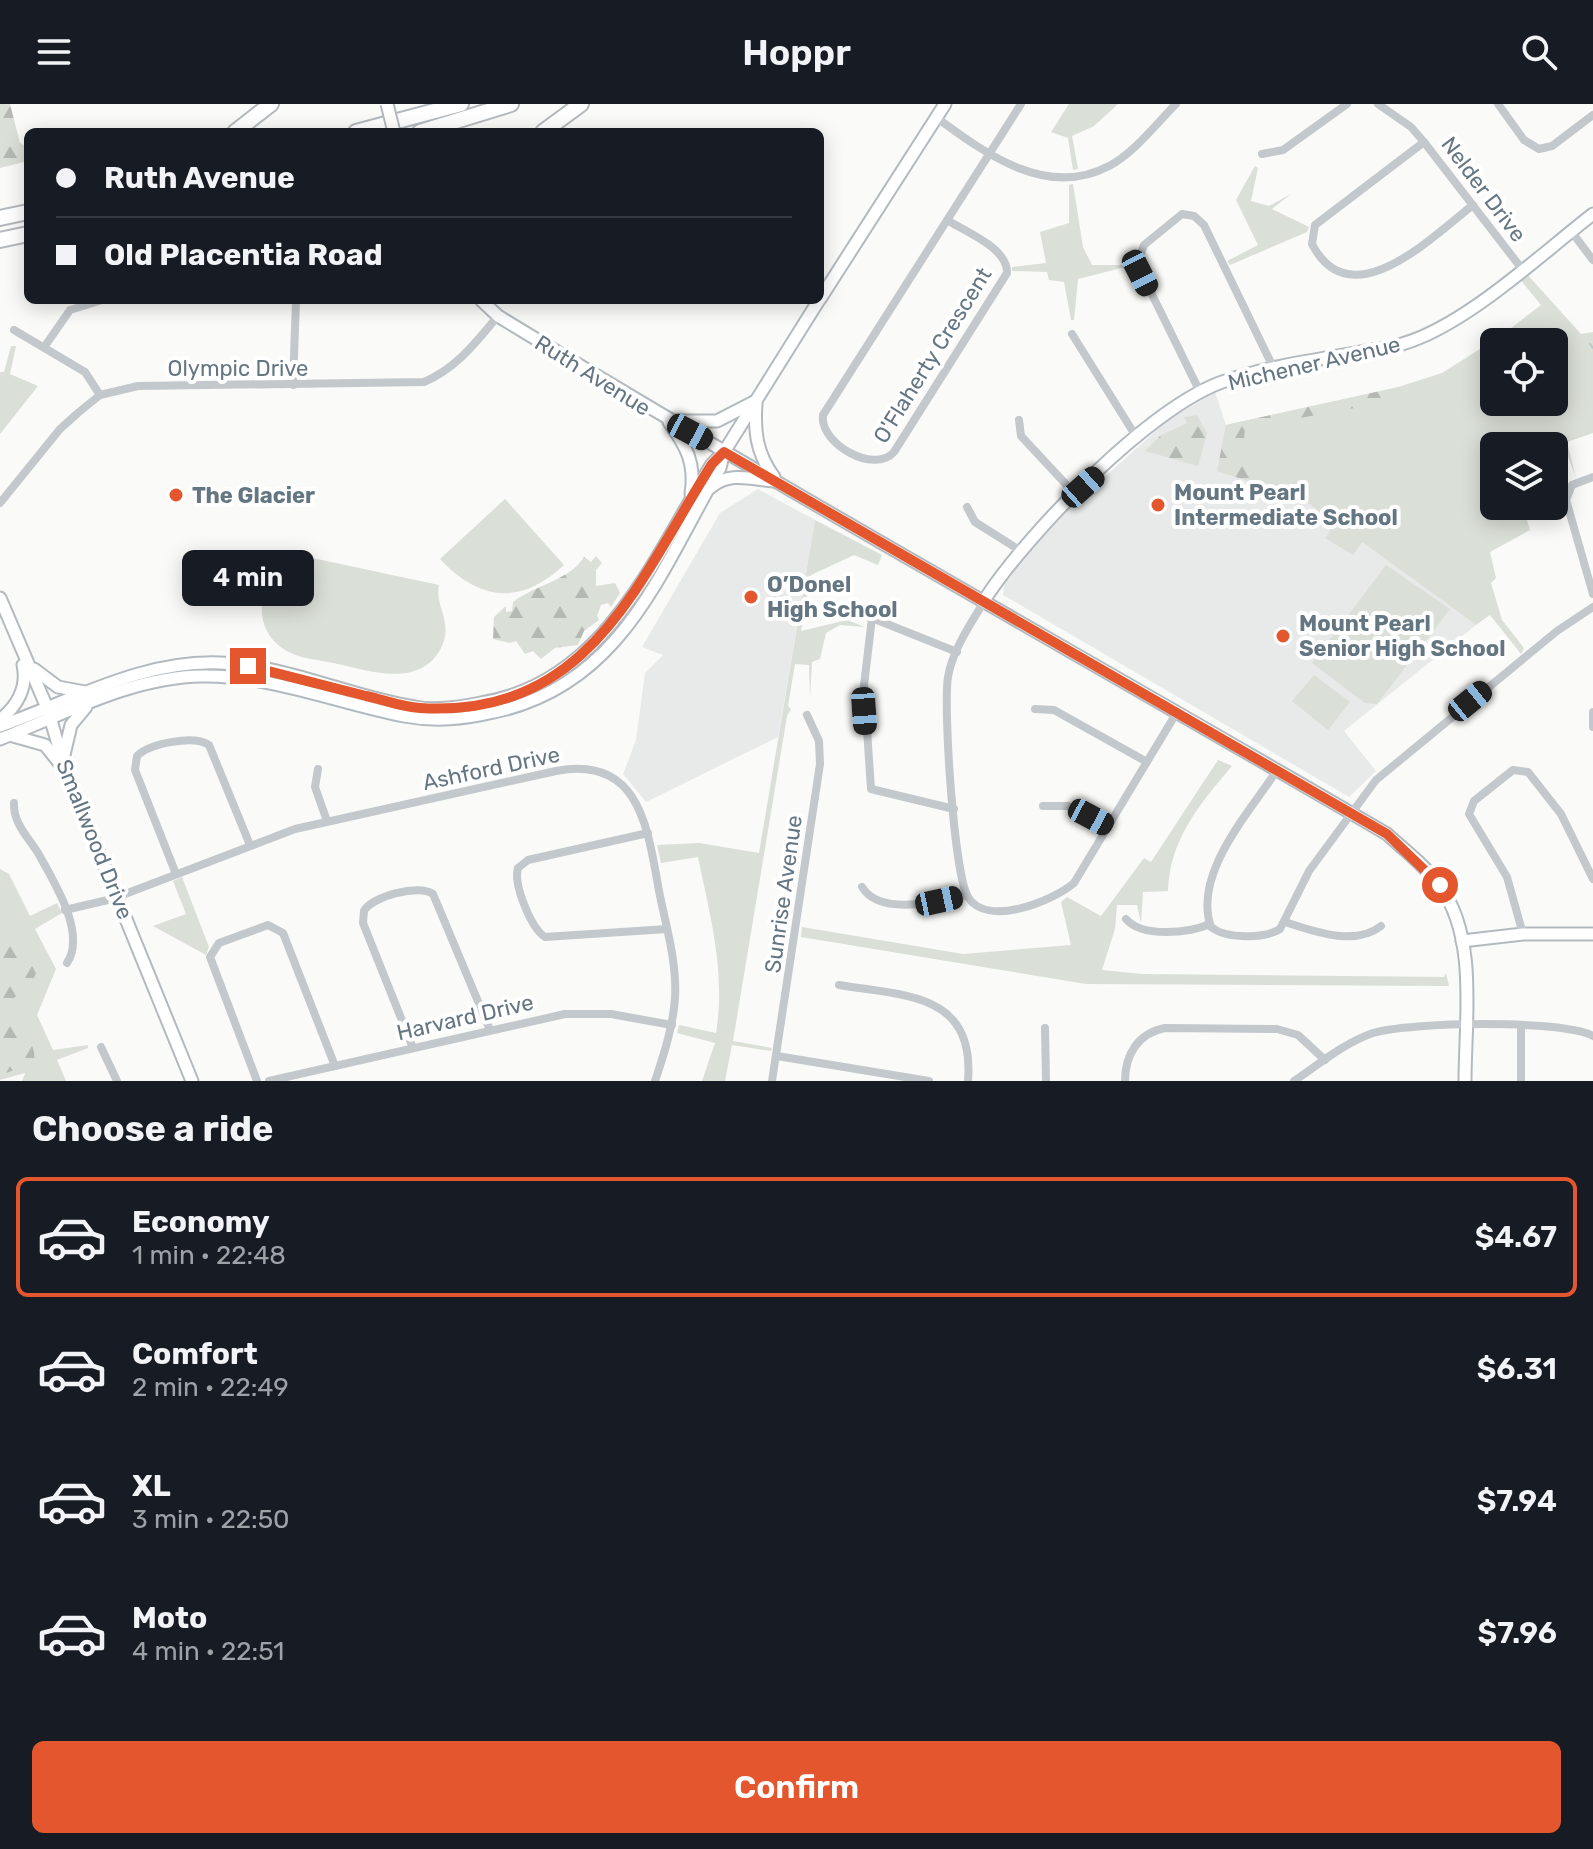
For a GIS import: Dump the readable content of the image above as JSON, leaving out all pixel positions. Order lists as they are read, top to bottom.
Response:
{
  "streets": {
    "main road": ["Michener Avenue", "Ruth Avenue", "Smallwood Drive"],
    "street": [
      "Nelder Drive",
      "O'Flaherty Crescent",
      "Olympic Drive",
      "Ashford Drive",
      "Sunrise Avenue",
      "Harvard Drive"
    ]
  },
  "crossings": [
    ["Nelder Drive", "Michener Avenue"],
    ["Michener Avenue", "Ruth Avenue"],
    ["Olympic Drive", "Ruth Avenue"],
    ["Ashford Drive", "Smallwood Drive"],
    ["Ashford Drive", "Harvard Drive"]
  ],
  "places": [
    "The Glacier",
    "Mount Pearl Intermediate School",
    "O’Donel High School",
    "Mount Pearl Senior High School"
  ],
  "page": {
    "header": "Hoppr",
    "banner": ["Ruth Avenue", "Old Placentia Road"],
    "bubble": "4 min",
    "heading": "Choose a ride",
    "list": [
      {
        "name": "Economy",
        "note": "1 min · 22:48",
        "value": "$4.67"
      },
      {
        "name": "Comfort",
        "note": "2 min · 22:49",
        "value": "$6.31"
      },
      {
        "name": "XL",
        "note": "3 min · 22:50",
        "value": "$7.94"
      },
      {
        "name": "Moto",
        "note": "4 min · 22:51",
        "value": "$7.96"
      }
    ],
    "buttons": "Confirm"
  }
}
